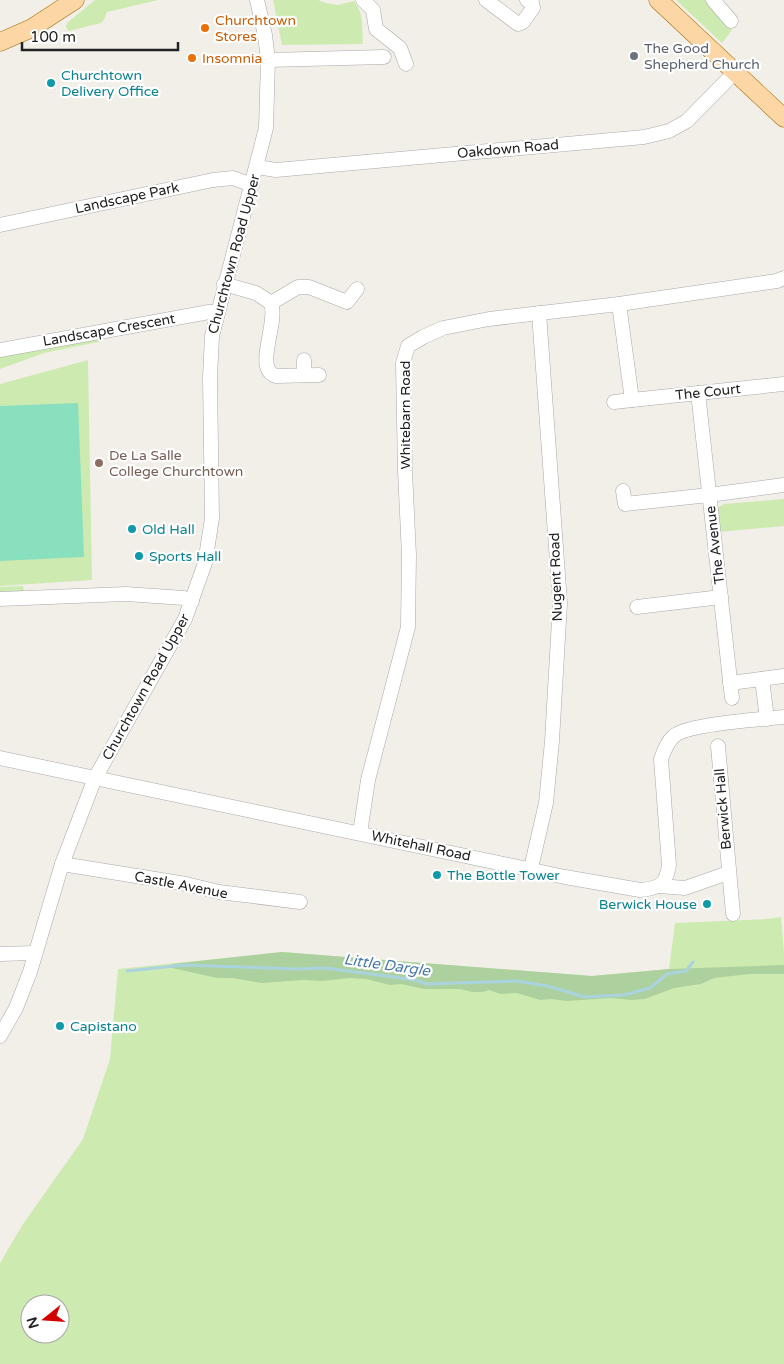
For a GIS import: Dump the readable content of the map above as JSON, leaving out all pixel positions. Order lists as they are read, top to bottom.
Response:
{
  "streets": {
    "street": [
      "Oakdown Road",
      "Landscape Park",
      "Churchtown Road Upper",
      "Landscape Crescent",
      "The Court",
      "Whitebarn Road",
      "The Avenue",
      "Nugent Road",
      "Berwick Hall",
      "Whitehall Road",
      "Castle Avenue"
    ]
  },
  "crossings": [
    ["Oakdown Road", "Churchtown Road Upper"],
    ["Landscape Park", "Churchtown Road Upper"],
    ["Churchtown Road Upper", "Landscape Crescent"],
    ["Churchtown Road Upper", "Whitehall Road"],
    ["Churchtown Road Upper", "Castle Avenue"],
    ["The Court", "The Avenue"],
    ["Whitebarn Road", "Nugent Road"],
    ["Whitebarn Road", "Whitehall Road"],
    ["Nugent Road", "Whitehall Road"]
  ],
  "water": ["Little Dargle"],
  "places": [
    "Churchtown Stores",
    "The Good Shepherd Church",
    "Insomnia",
    "Churchtown Delivery Office",
    "De La Salle College Churchtown",
    "Old Hall",
    "Sports Hall",
    "The Bottle Tower",
    "Berwick House",
    "Capistano"
  ],
  "scale_bar": "100 m",
  "north": "left"
}
